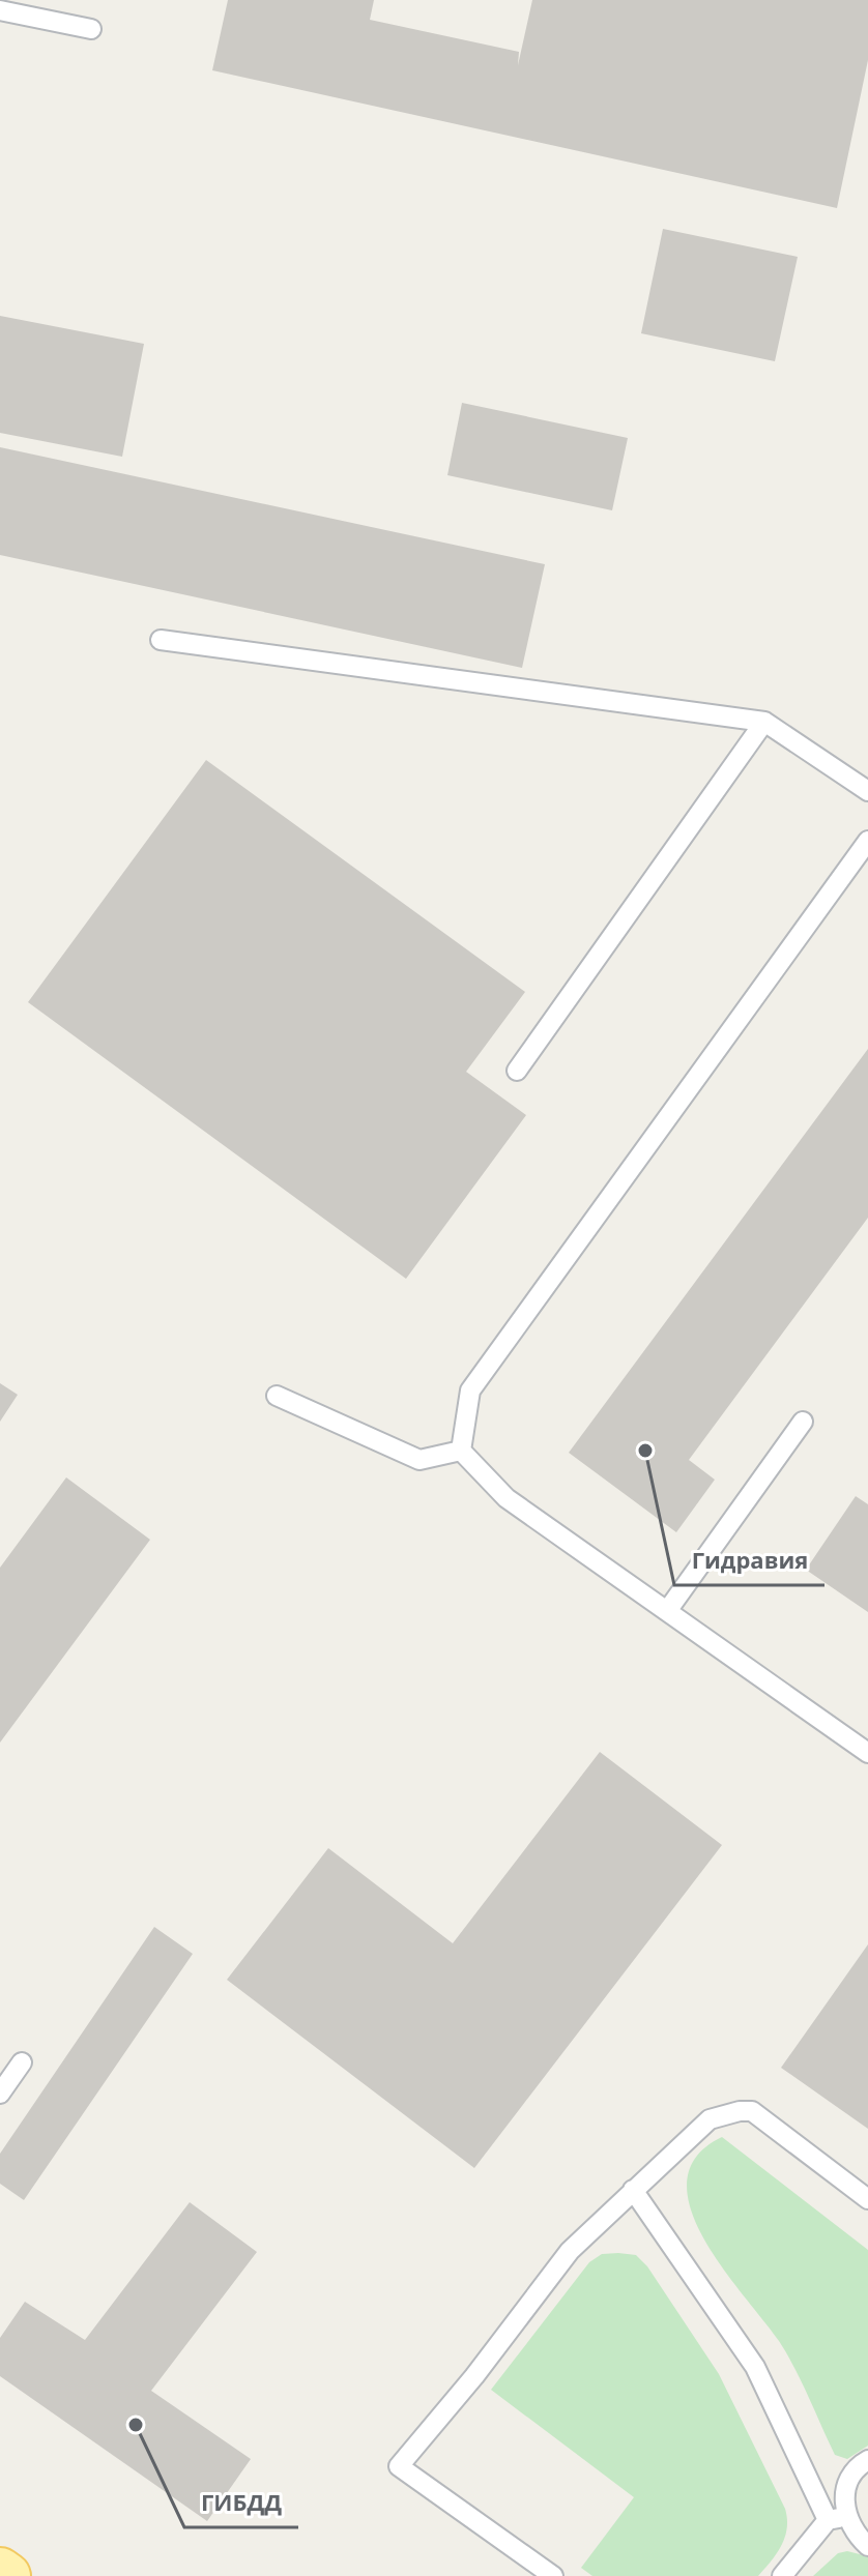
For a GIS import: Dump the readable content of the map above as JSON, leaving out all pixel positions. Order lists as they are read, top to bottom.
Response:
{
  "places": ["Гидравия", "ГИБДД"]
}
